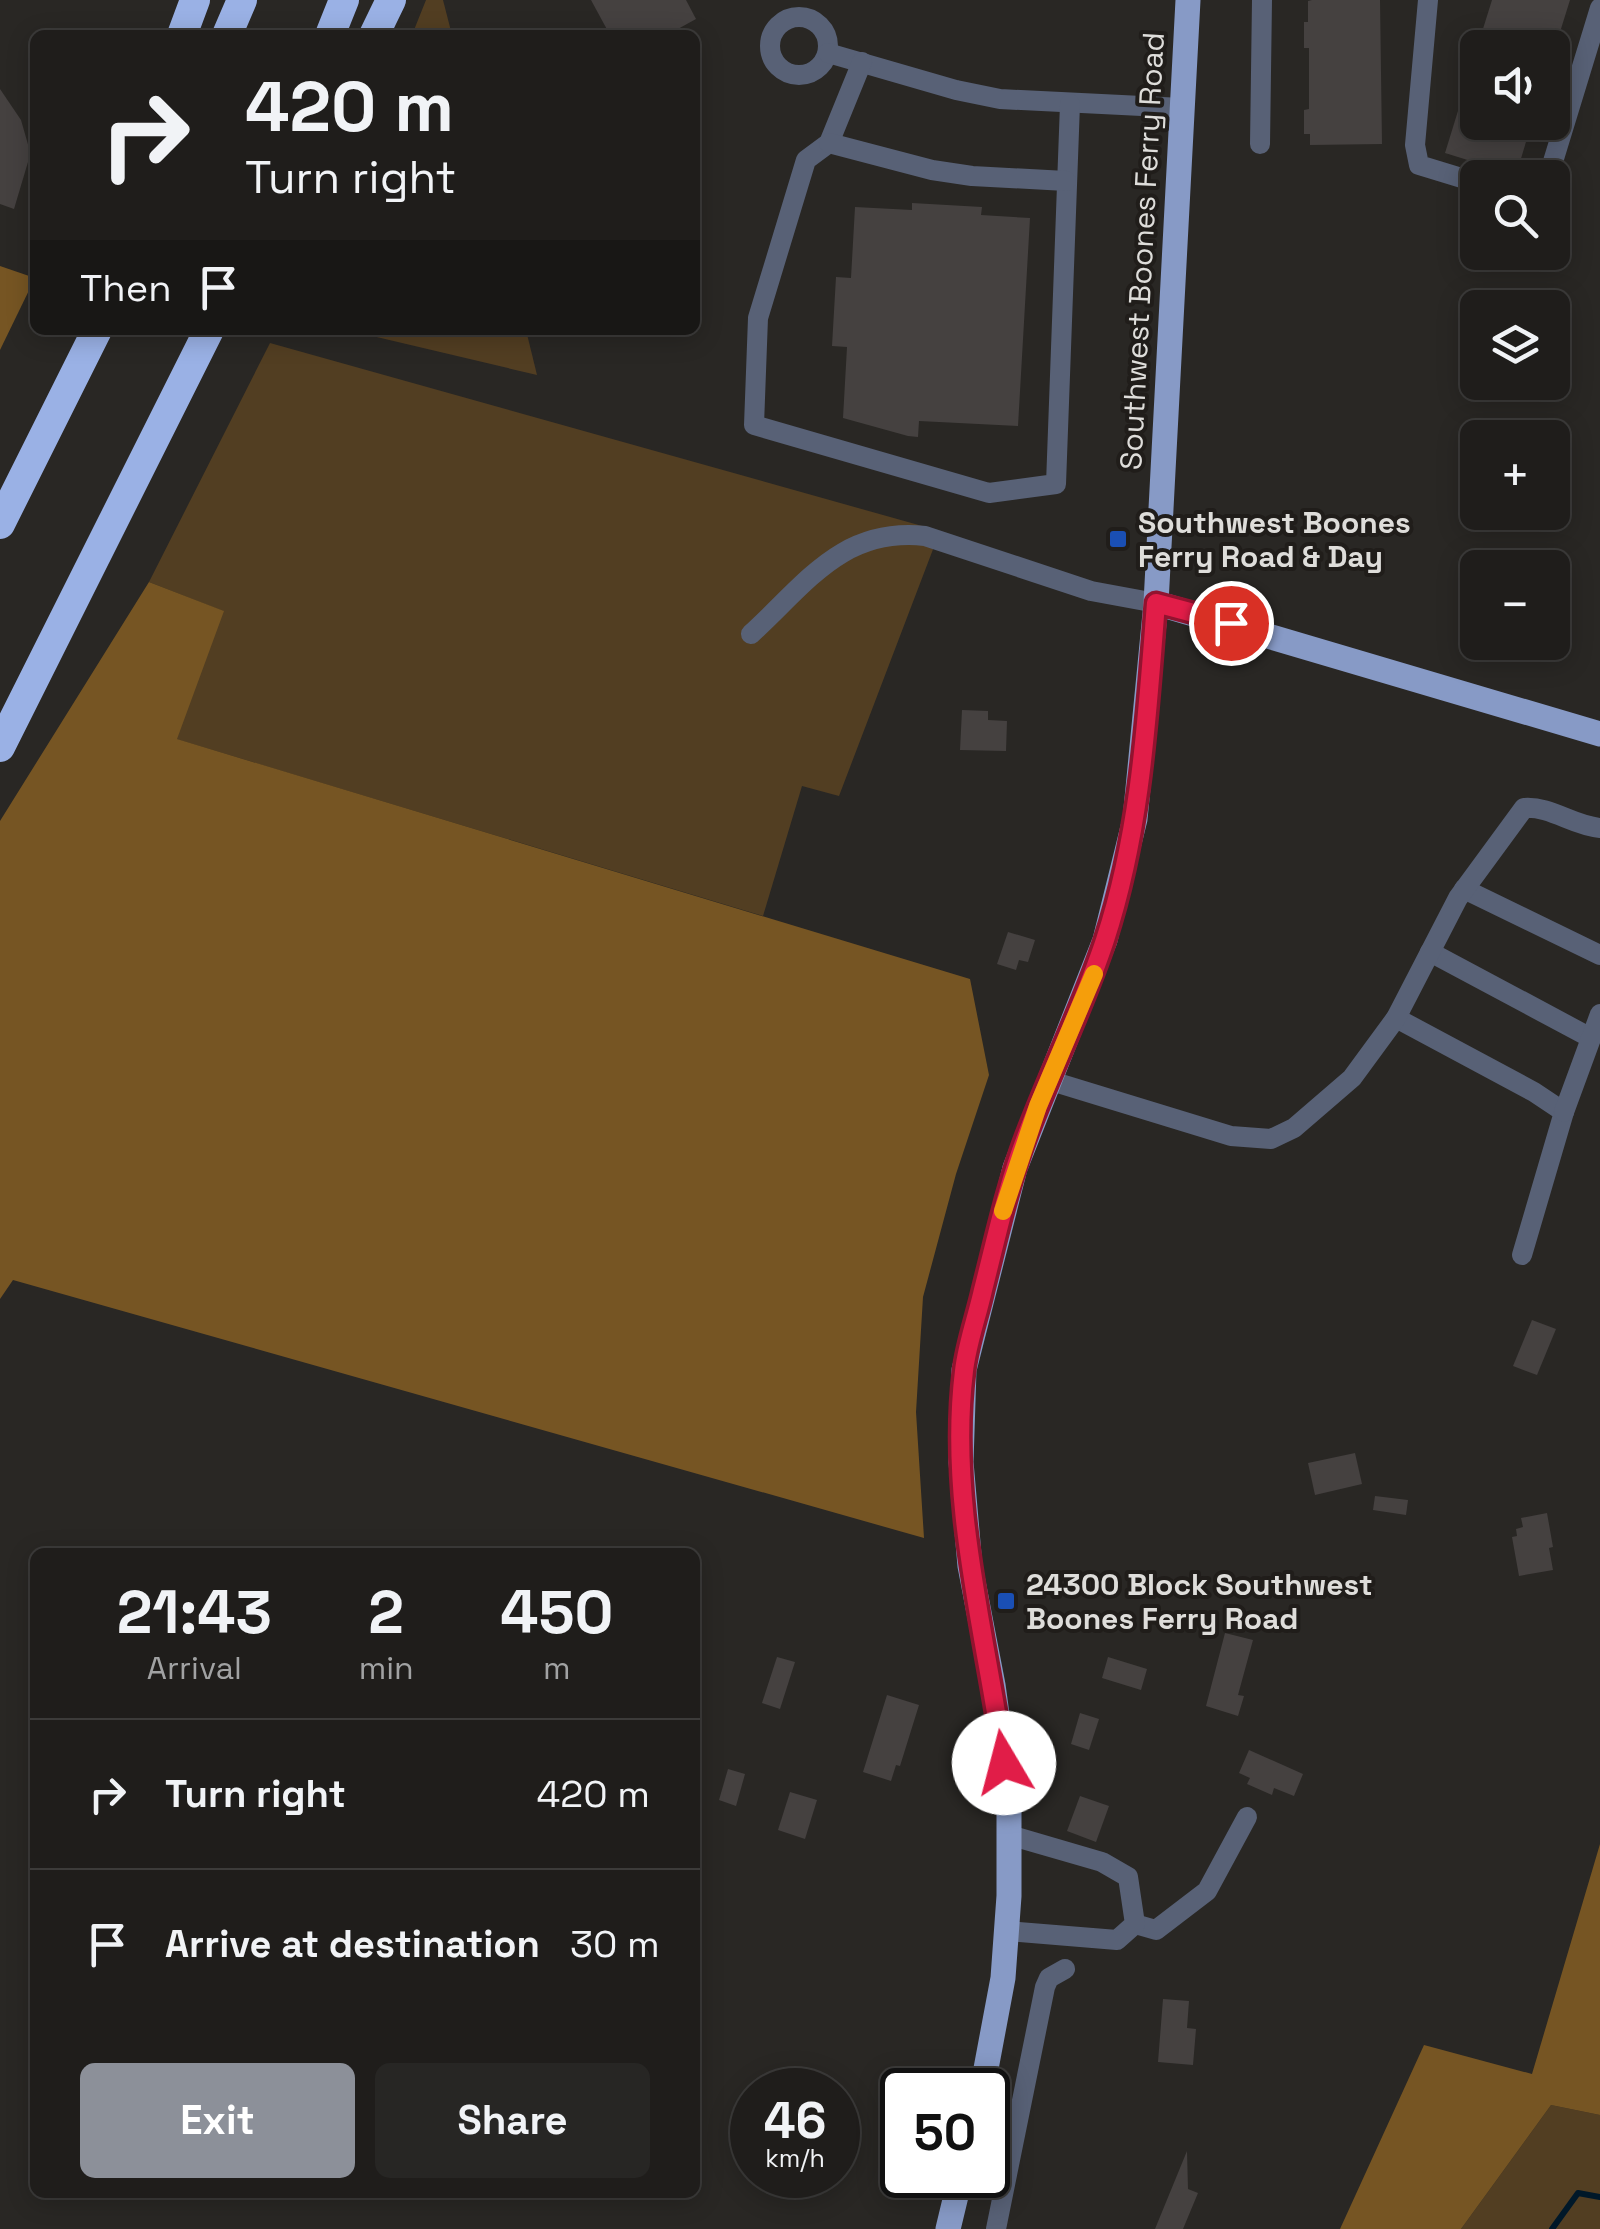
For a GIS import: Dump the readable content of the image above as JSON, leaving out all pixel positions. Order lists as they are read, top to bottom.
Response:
{
  "streets": {
    "main road": ["Southwest Boones Ferry Road"]
  },
  "places": {
    "transit": ["Southwest Boones Ferry Road & Day", "24300 Block Southwest Boones Ferry Road"]
  },
  "page": {
    "map_buttons": ["+", "−"],
    "turn": ["420 m", "Turn right"],
    "then": "Then",
    "eta": [
      "21:43",
      "Arrival",
      "2",
      "min",
      "450",
      "m"
    ],
    "list": [
      {
        "name": "Turn right",
        "value": "420 m"
      },
      {
        "name": "Arrive at destination",
        "value": "30 m"
      }
    ],
    "buttons": ["Exit", "Share"],
    "speed": "46 km/h",
    "limit": "50"
  }
}
